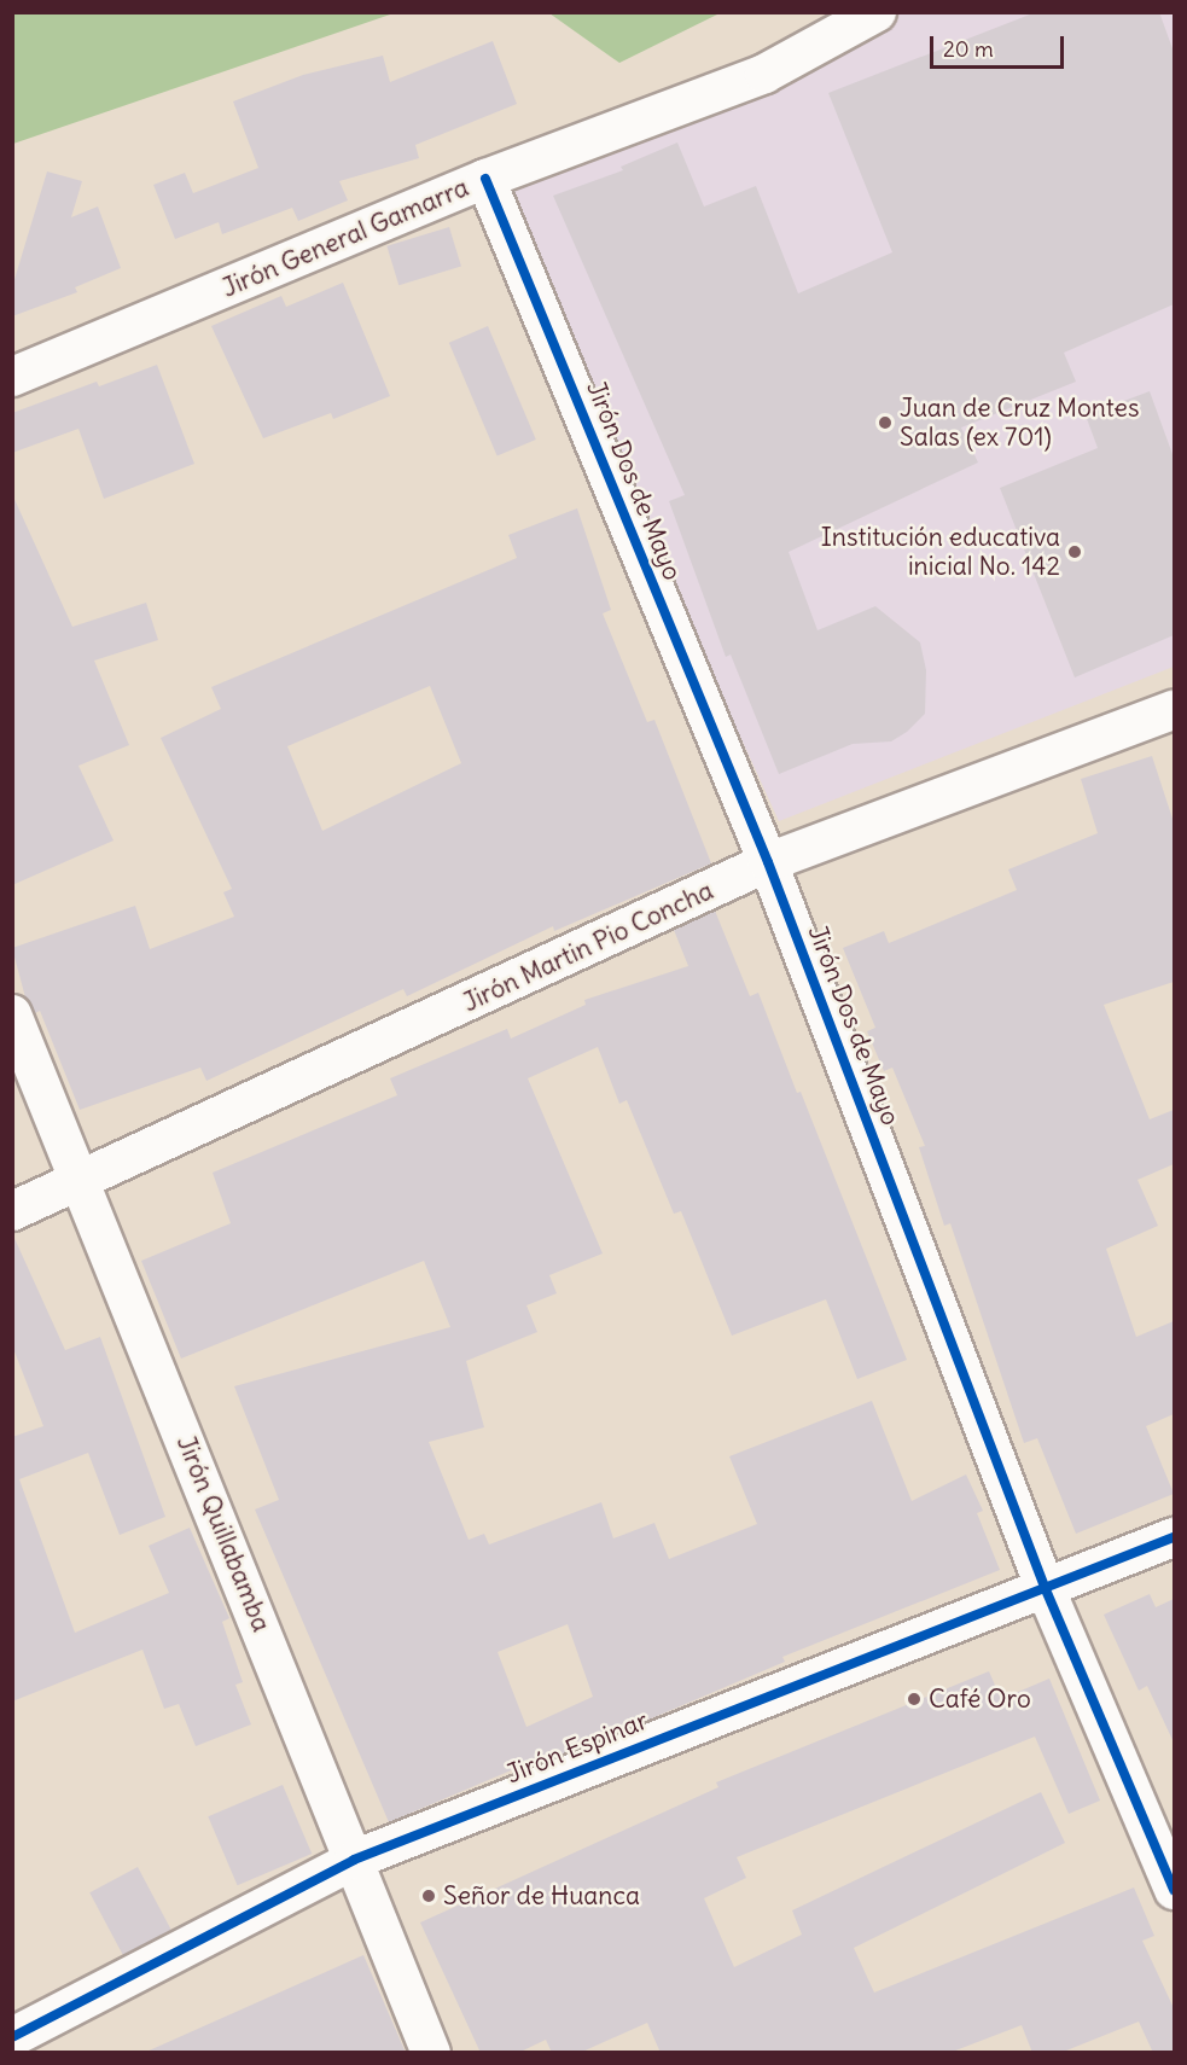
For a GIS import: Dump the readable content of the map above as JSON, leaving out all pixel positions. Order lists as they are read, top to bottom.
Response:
{
  "streets": {
    "street": [
      "Jirón General Gamarra",
      "Jirón Dos de Mayo",
      "Jirón Martin Pio Concha",
      "Jirón Quillabamba",
      "Jirón Espinar"
    ]
  },
  "crossings": [
    ["Jirón General Gamarra", "Jirón Dos de Mayo"],
    ["Jirón Dos de Mayo", "Jirón Martin Pio Concha"],
    ["Jirón Dos de Mayo", "Jirón Espinar"],
    ["Jirón Martin Pio Concha", "Jirón Quillabamba"],
    ["Jirón Quillabamba", "Jirón Espinar"]
  ],
  "places": [
    "Juan de Cruz Montes Salas (ex 701)",
    "Institución educativa inicial No. 142",
    "Café Oro",
    "Señor de Huanca"
  ],
  "scale_bar": "20 m"
}
